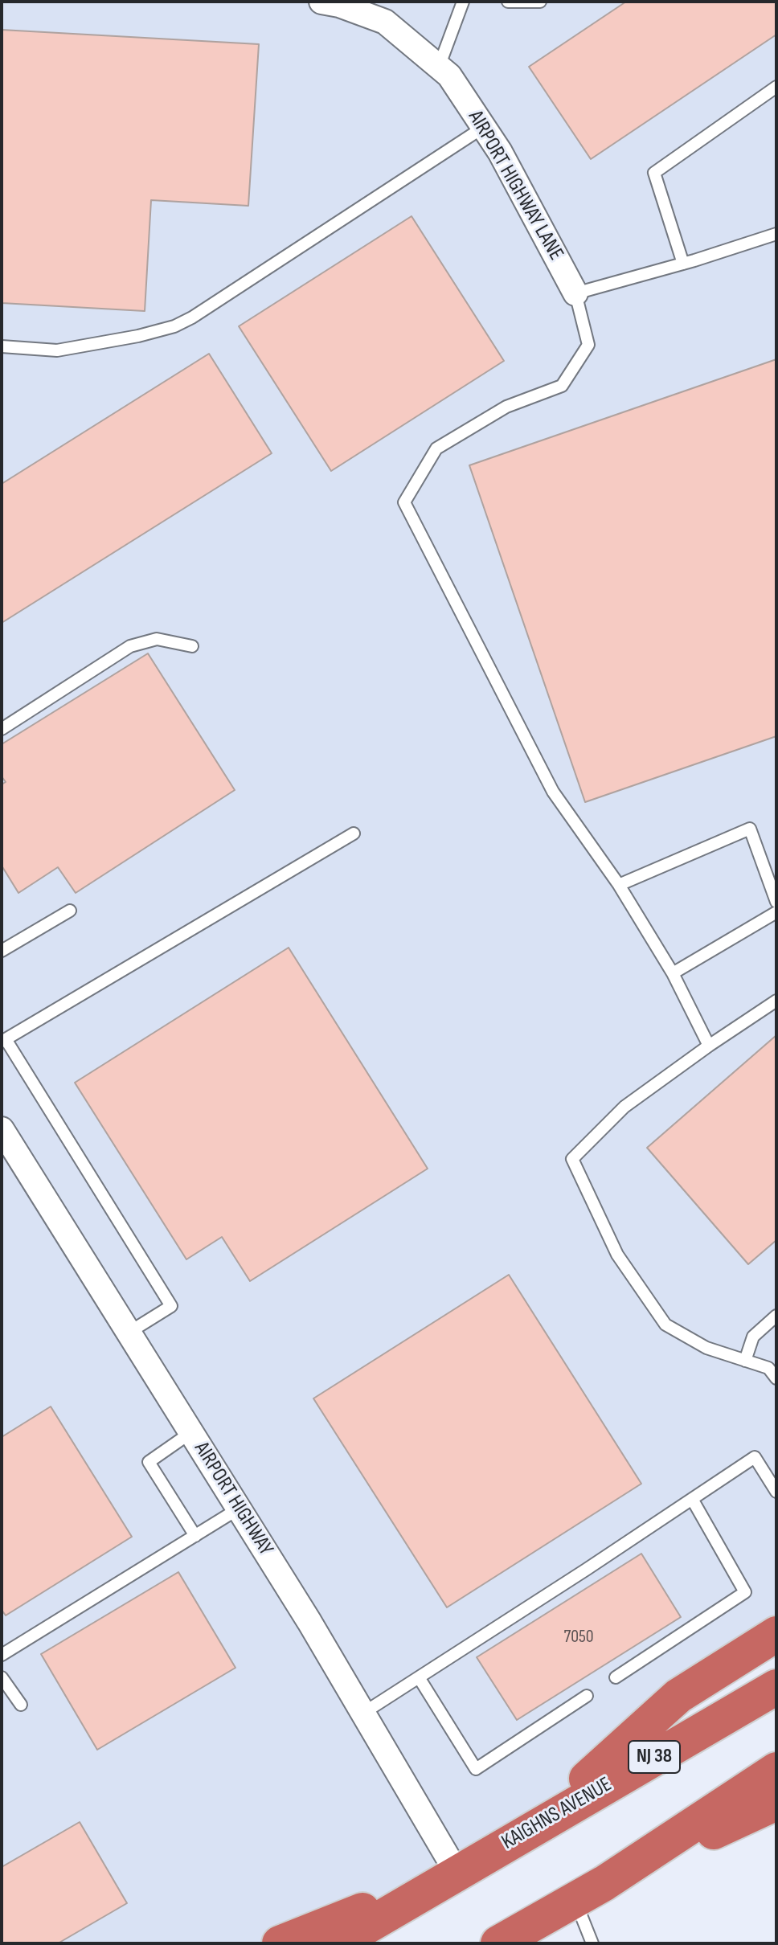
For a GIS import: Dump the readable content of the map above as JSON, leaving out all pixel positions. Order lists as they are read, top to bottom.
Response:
{
  "streets": {
    "highway": ["NJ 38", "KAIGHNS AVENUE"],
    "street": ["AIRPORT HIGHWAY LANE", "AIRPORT HIGHWAY"]
  },
  "crossings": [
    ["AIRPORT HIGHWAY", "KAIGHNS AVENUE"]
  ],
  "house_numbers": ["7050"]
}
